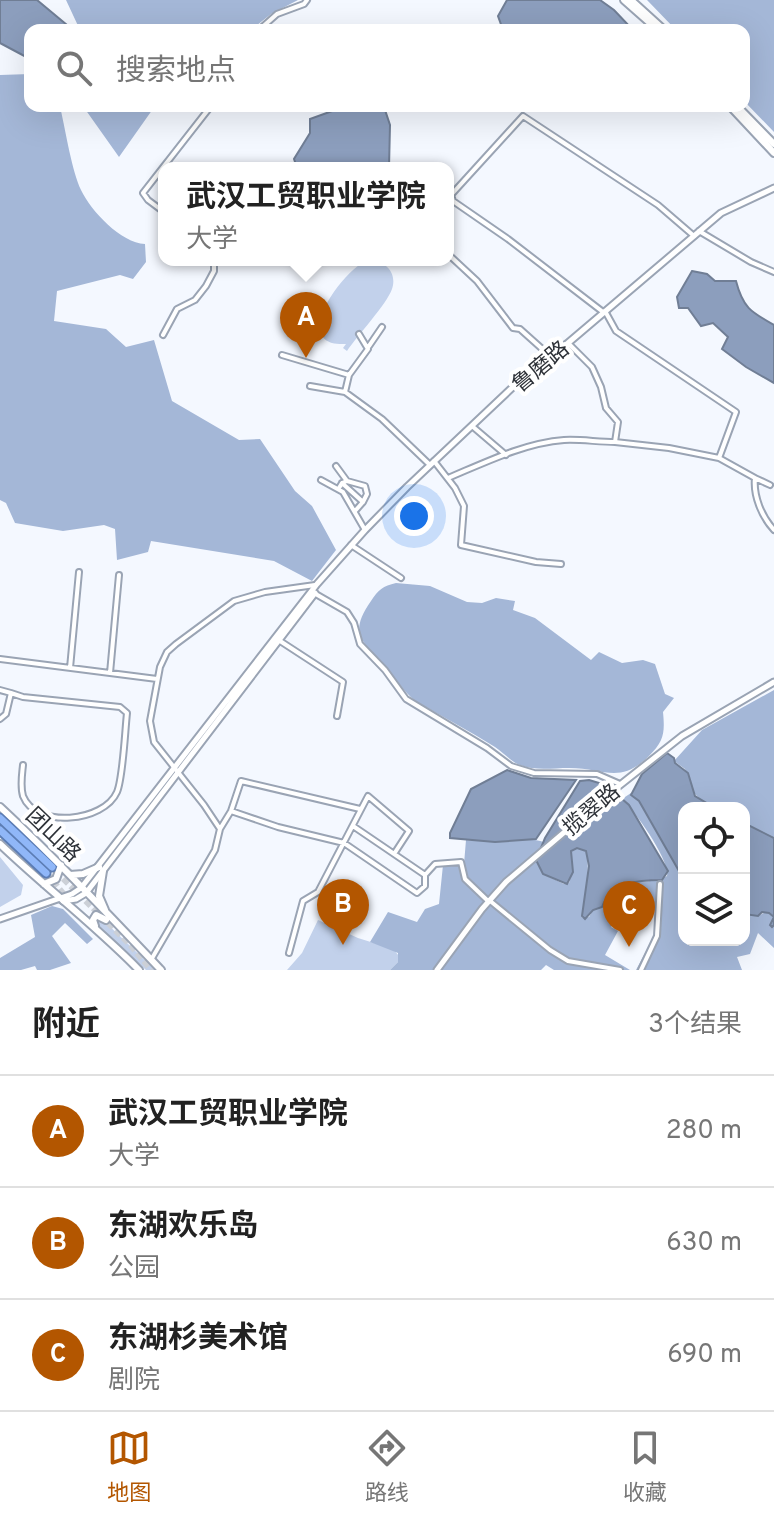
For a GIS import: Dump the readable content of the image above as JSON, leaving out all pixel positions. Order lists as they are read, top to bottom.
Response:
{
  "streets": {
    "highway": ["团山路"],
    "street": ["鲁磨路", "揽翠路"]
  },
  "crossings": [
    ["鲁磨路", "团山路"]
  ],
  "page": {
    "search": "搜索地点",
    "popup": ["武汉工贸职业学院", "大学"],
    "pins": ["A", "B", "C"],
    "heading": ["附近", "3个结果"],
    "list": [
      {
        "mark": "A",
        "name": "武汉工贸职业学院",
        "note": "大学",
        "value": "280 m"
      },
      {
        "mark": "B",
        "name": "东湖欢乐岛",
        "note": "公园",
        "value": "630 m"
      },
      {
        "mark": "C",
        "name": "东湖杉美术馆",
        "note": "剧院",
        "value": "690 m"
      }
    ],
    "nav": ["地图", "路线", "收藏"]
  }
}
